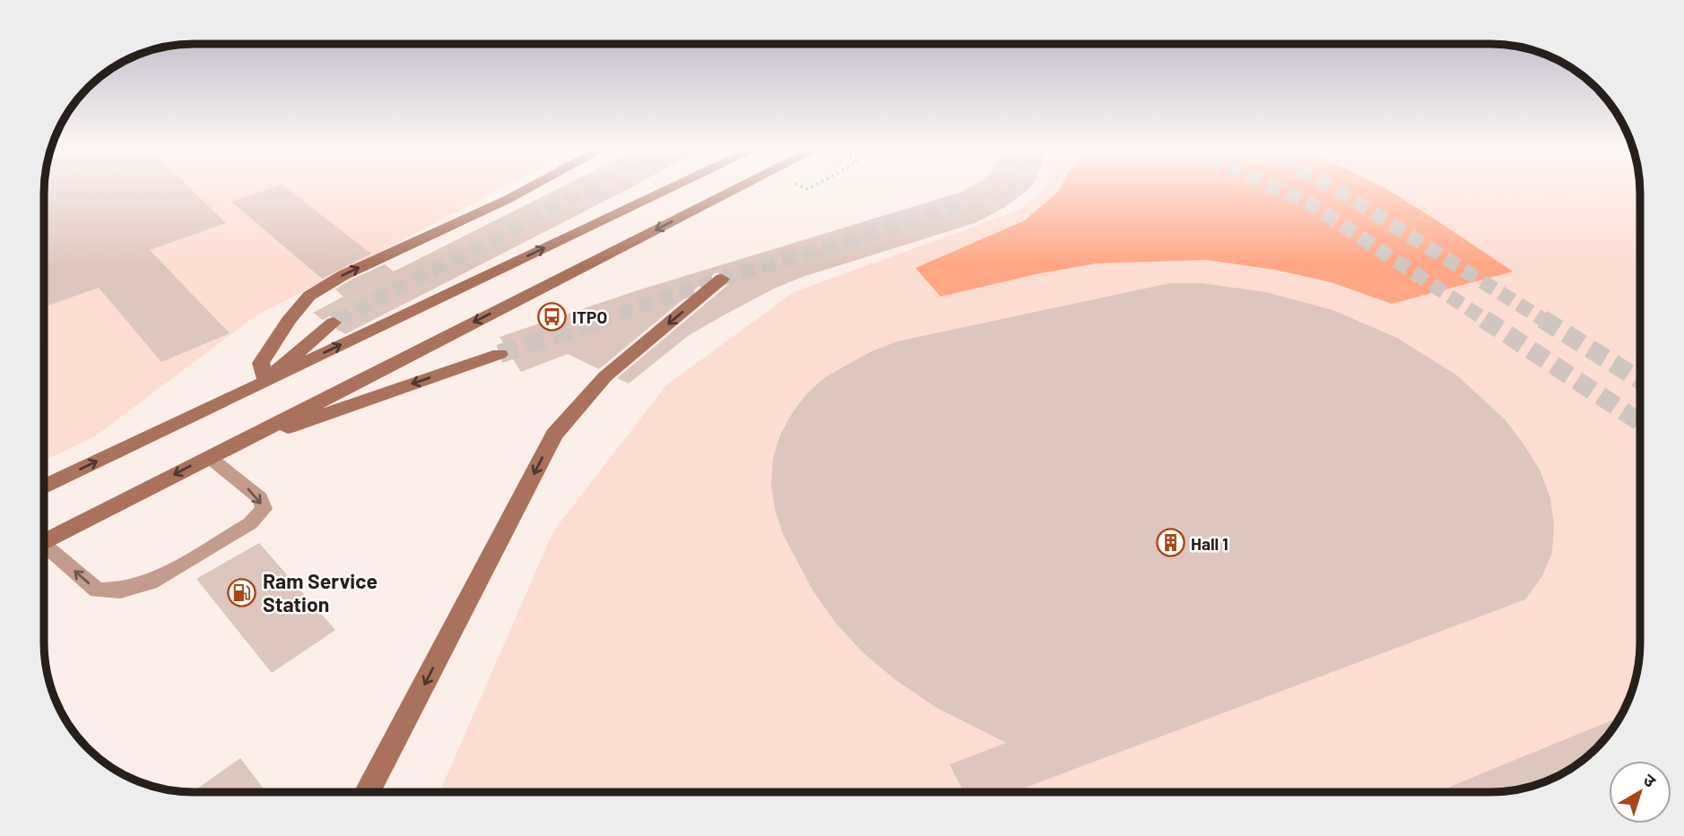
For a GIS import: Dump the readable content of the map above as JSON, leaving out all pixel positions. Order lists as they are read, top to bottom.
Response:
{
  "places": {
    "bus stop": ["ITPO"],
    "building": ["Hall 1"],
    "fuel station": ["Ram Service Station"]
  },
  "north": "top right"
}
